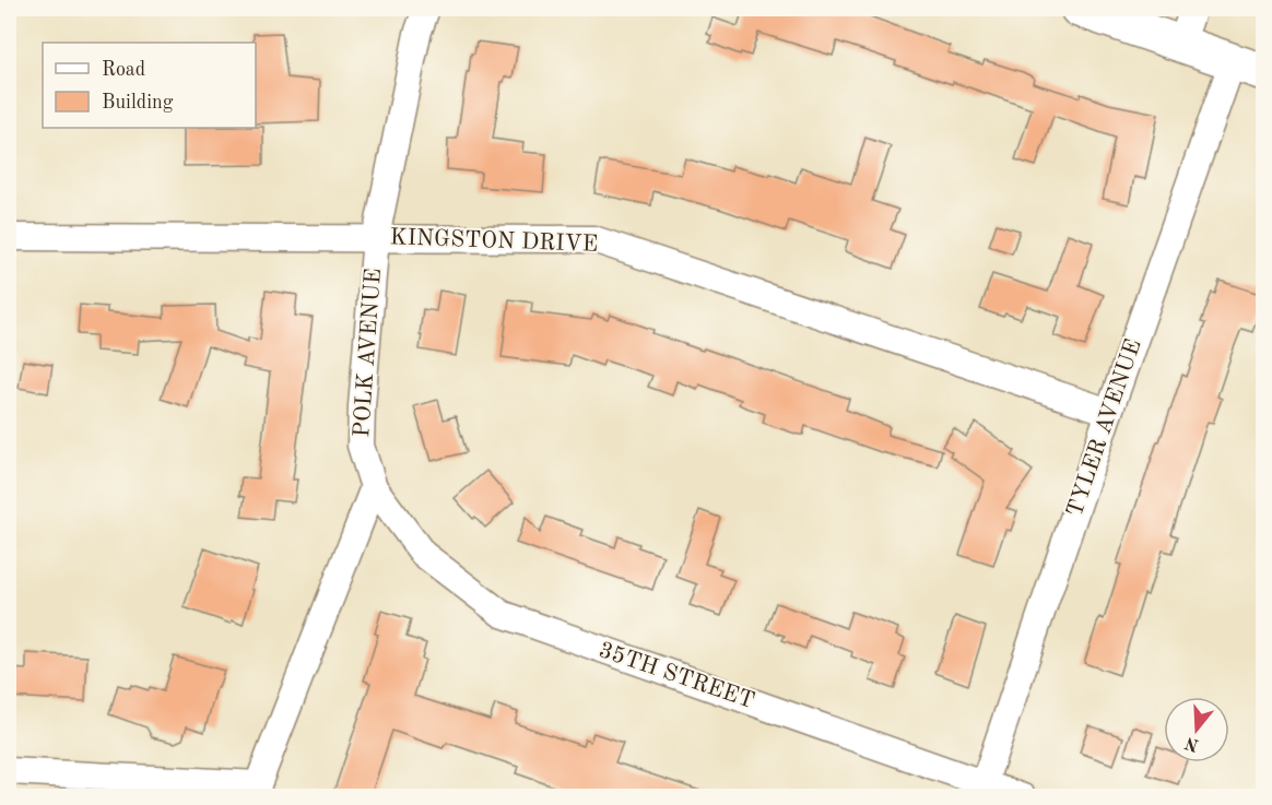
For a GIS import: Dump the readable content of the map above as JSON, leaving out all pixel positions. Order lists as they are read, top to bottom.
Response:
{
  "streets": {
    "street": [
      "KINGSTON DRIVE",
      "POLK AVENUE",
      "TYLER AVENUE",
      "35TH STREET"
    ]
  },
  "crossings": [
    ["KINGSTON DRIVE", "POLK AVENUE"],
    ["KINGSTON DRIVE", "TYLER AVENUE"],
    ["POLK AVENUE", "35TH STREET"],
    ["TYLER AVENUE", "35TH STREET"]
  ],
  "legend": ["Road", "Building"],
  "north": "bottom"
}
